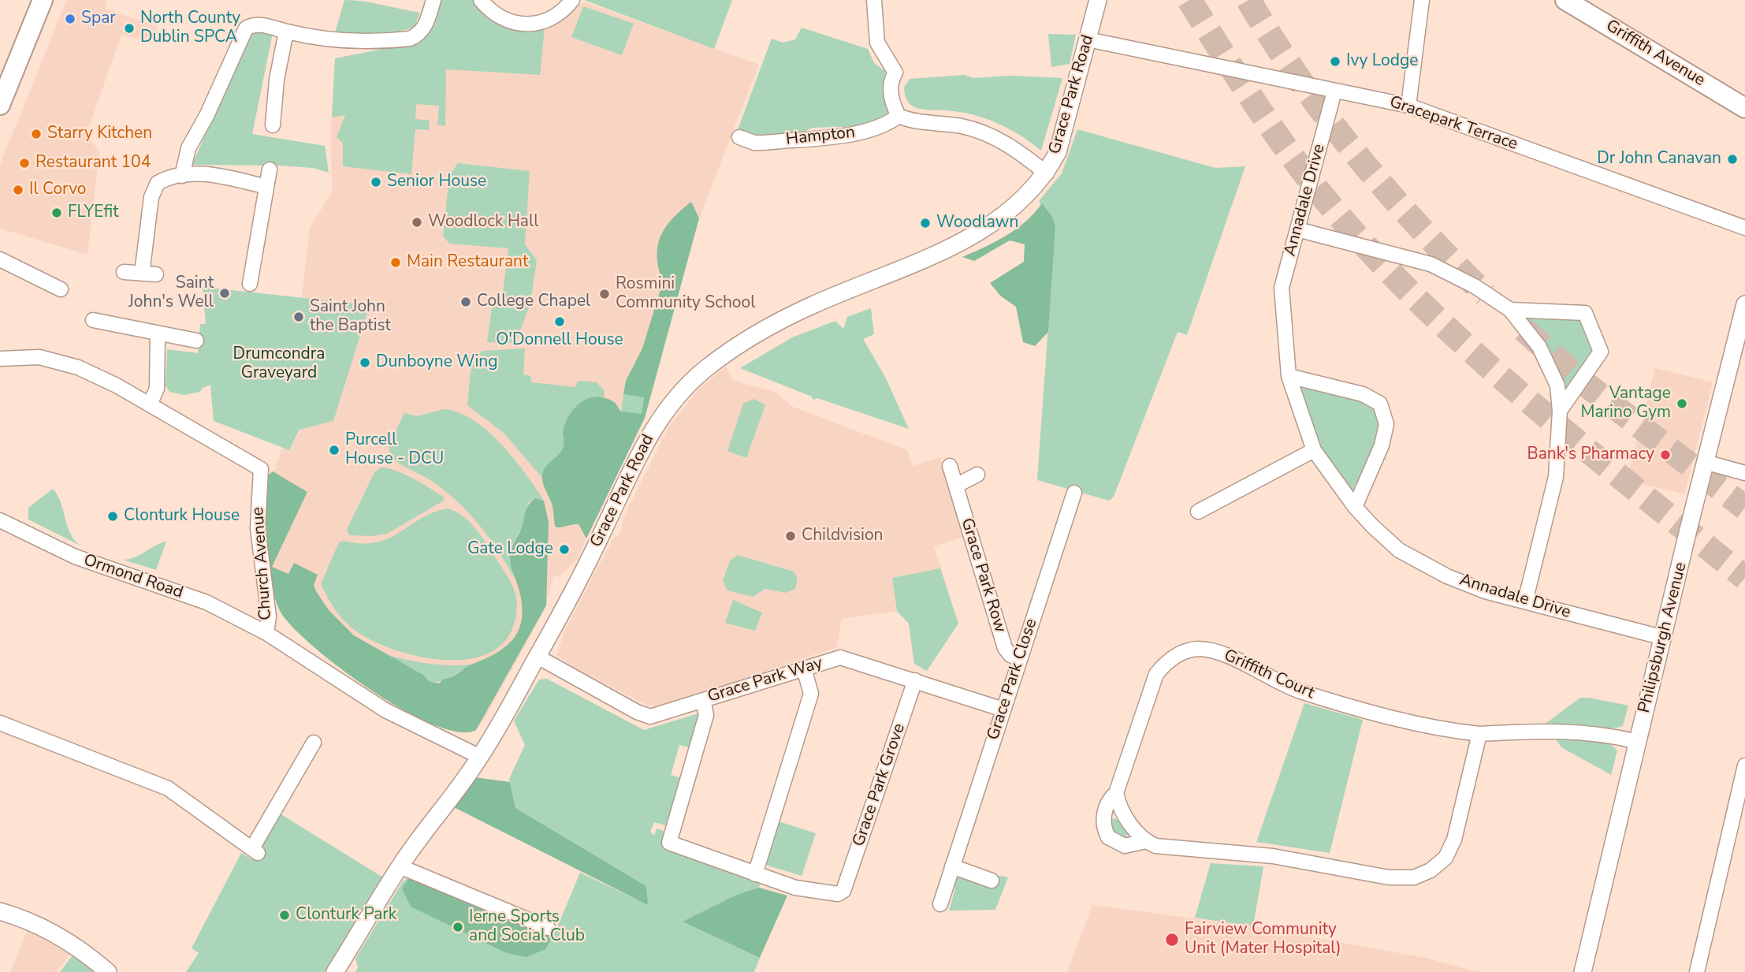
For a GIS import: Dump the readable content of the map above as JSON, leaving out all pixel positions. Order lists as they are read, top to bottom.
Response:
{
  "streets": {
    "main road": ["Griffith Avenue"],
    "street": [
      "Grace Park Road",
      "Gracepark Terrace",
      "Hampton",
      "Annadale Drive",
      "Church Avenue",
      "Grace Park Row",
      "Ormond Road",
      "Philipsburgh Avenue",
      "Griffith Court",
      "Grace Park Close",
      "Grace Park Way",
      "Grace Park Grove"
    ]
  },
  "crossings": [
    ["Grace Park Road", "Gracepark Terrace"],
    ["Grace Park Road", "Church Avenue"],
    ["Grace Park Road", "Grace Park Way"],
    ["Gracepark Terrace", "Annadale Drive"],
    ["Annadale Drive", "Philipsburgh Avenue"],
    ["Church Avenue", "Ormond Road"],
    ["Grace Park Row", "Grace Park Close"],
    ["Philipsburgh Avenue", "Griffith Court"],
    ["Grace Park Close", "Grace Park Way"],
    ["Grace Park Way", "Grace Park Grove"]
  ],
  "parks": ["Drumcondra Graveyard"],
  "places": [
    "Spar",
    "North County Dublin SPCA",
    "Ivy Lodge",
    "Starry Kitchen",
    "Dr John Canavan",
    "Restaurant 104",
    "Senior House",
    "Il Corvo",
    "FLYEfit",
    "Woodlock Hall",
    "Woodlawn",
    "Main Restaurant",
    "Saint John's Well",
    "Rosmini Community School",
    "College Chapel",
    "Saint John the Baptist",
    "O'Donnell House",
    "Dunboyne Wing",
    "Vantage Marino Gym",
    "Purcell House - DCU",
    "Bank's Pharmacy",
    "Clonturk House",
    "Childvision",
    "Gate Lodge",
    "Clonturk Park",
    "Ierne Sports and Social Club",
    "Fairview Community Unit (Mater Hospital)"
  ]
}
